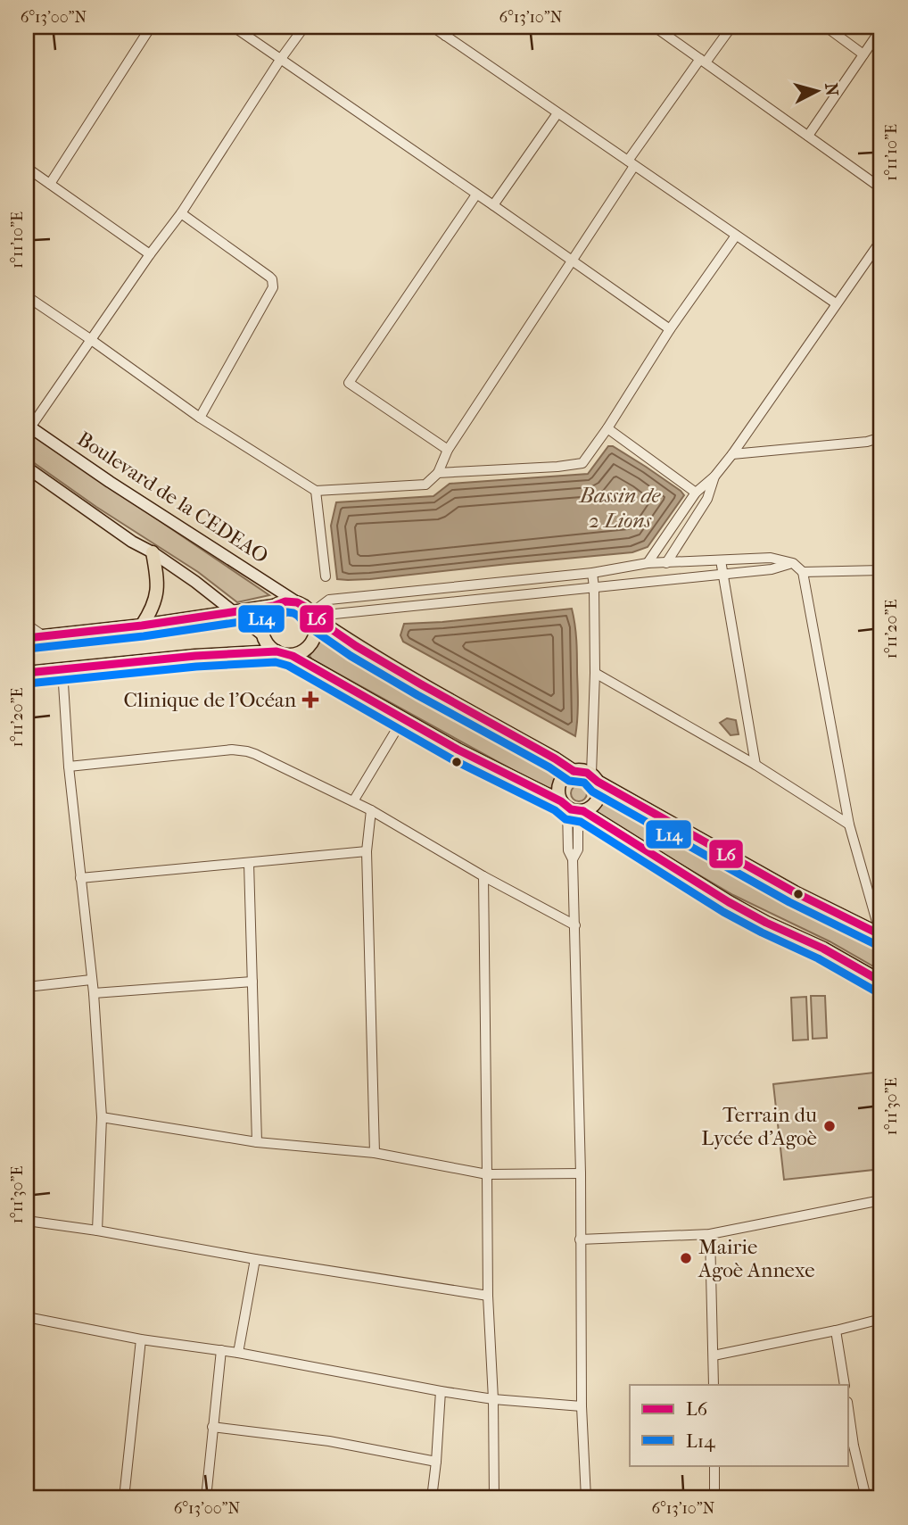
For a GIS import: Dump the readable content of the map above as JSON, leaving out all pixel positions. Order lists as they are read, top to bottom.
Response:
{
  "streets": {
    "main road": ["Boulevard de la CEDEAO"]
  },
  "water": ["Bassin de 2 Lions"],
  "places": {
    "health": ["Clinique de l'Océan"],
    "other": ["Terrain du Lycée d'Agoè", "Mairie Agoè Annexe"]
  },
  "lines": ["transit line L6", "transit line L14"],
  "legend": ["L6", "L14"],
  "north": "right",
  "coordinates": [
    "6°13'00\"N",
    "6°13'10\"N",
    "1°11'10\"E",
    "1°11'20\"E",
    "1°11'30\"E"
  ]
}
